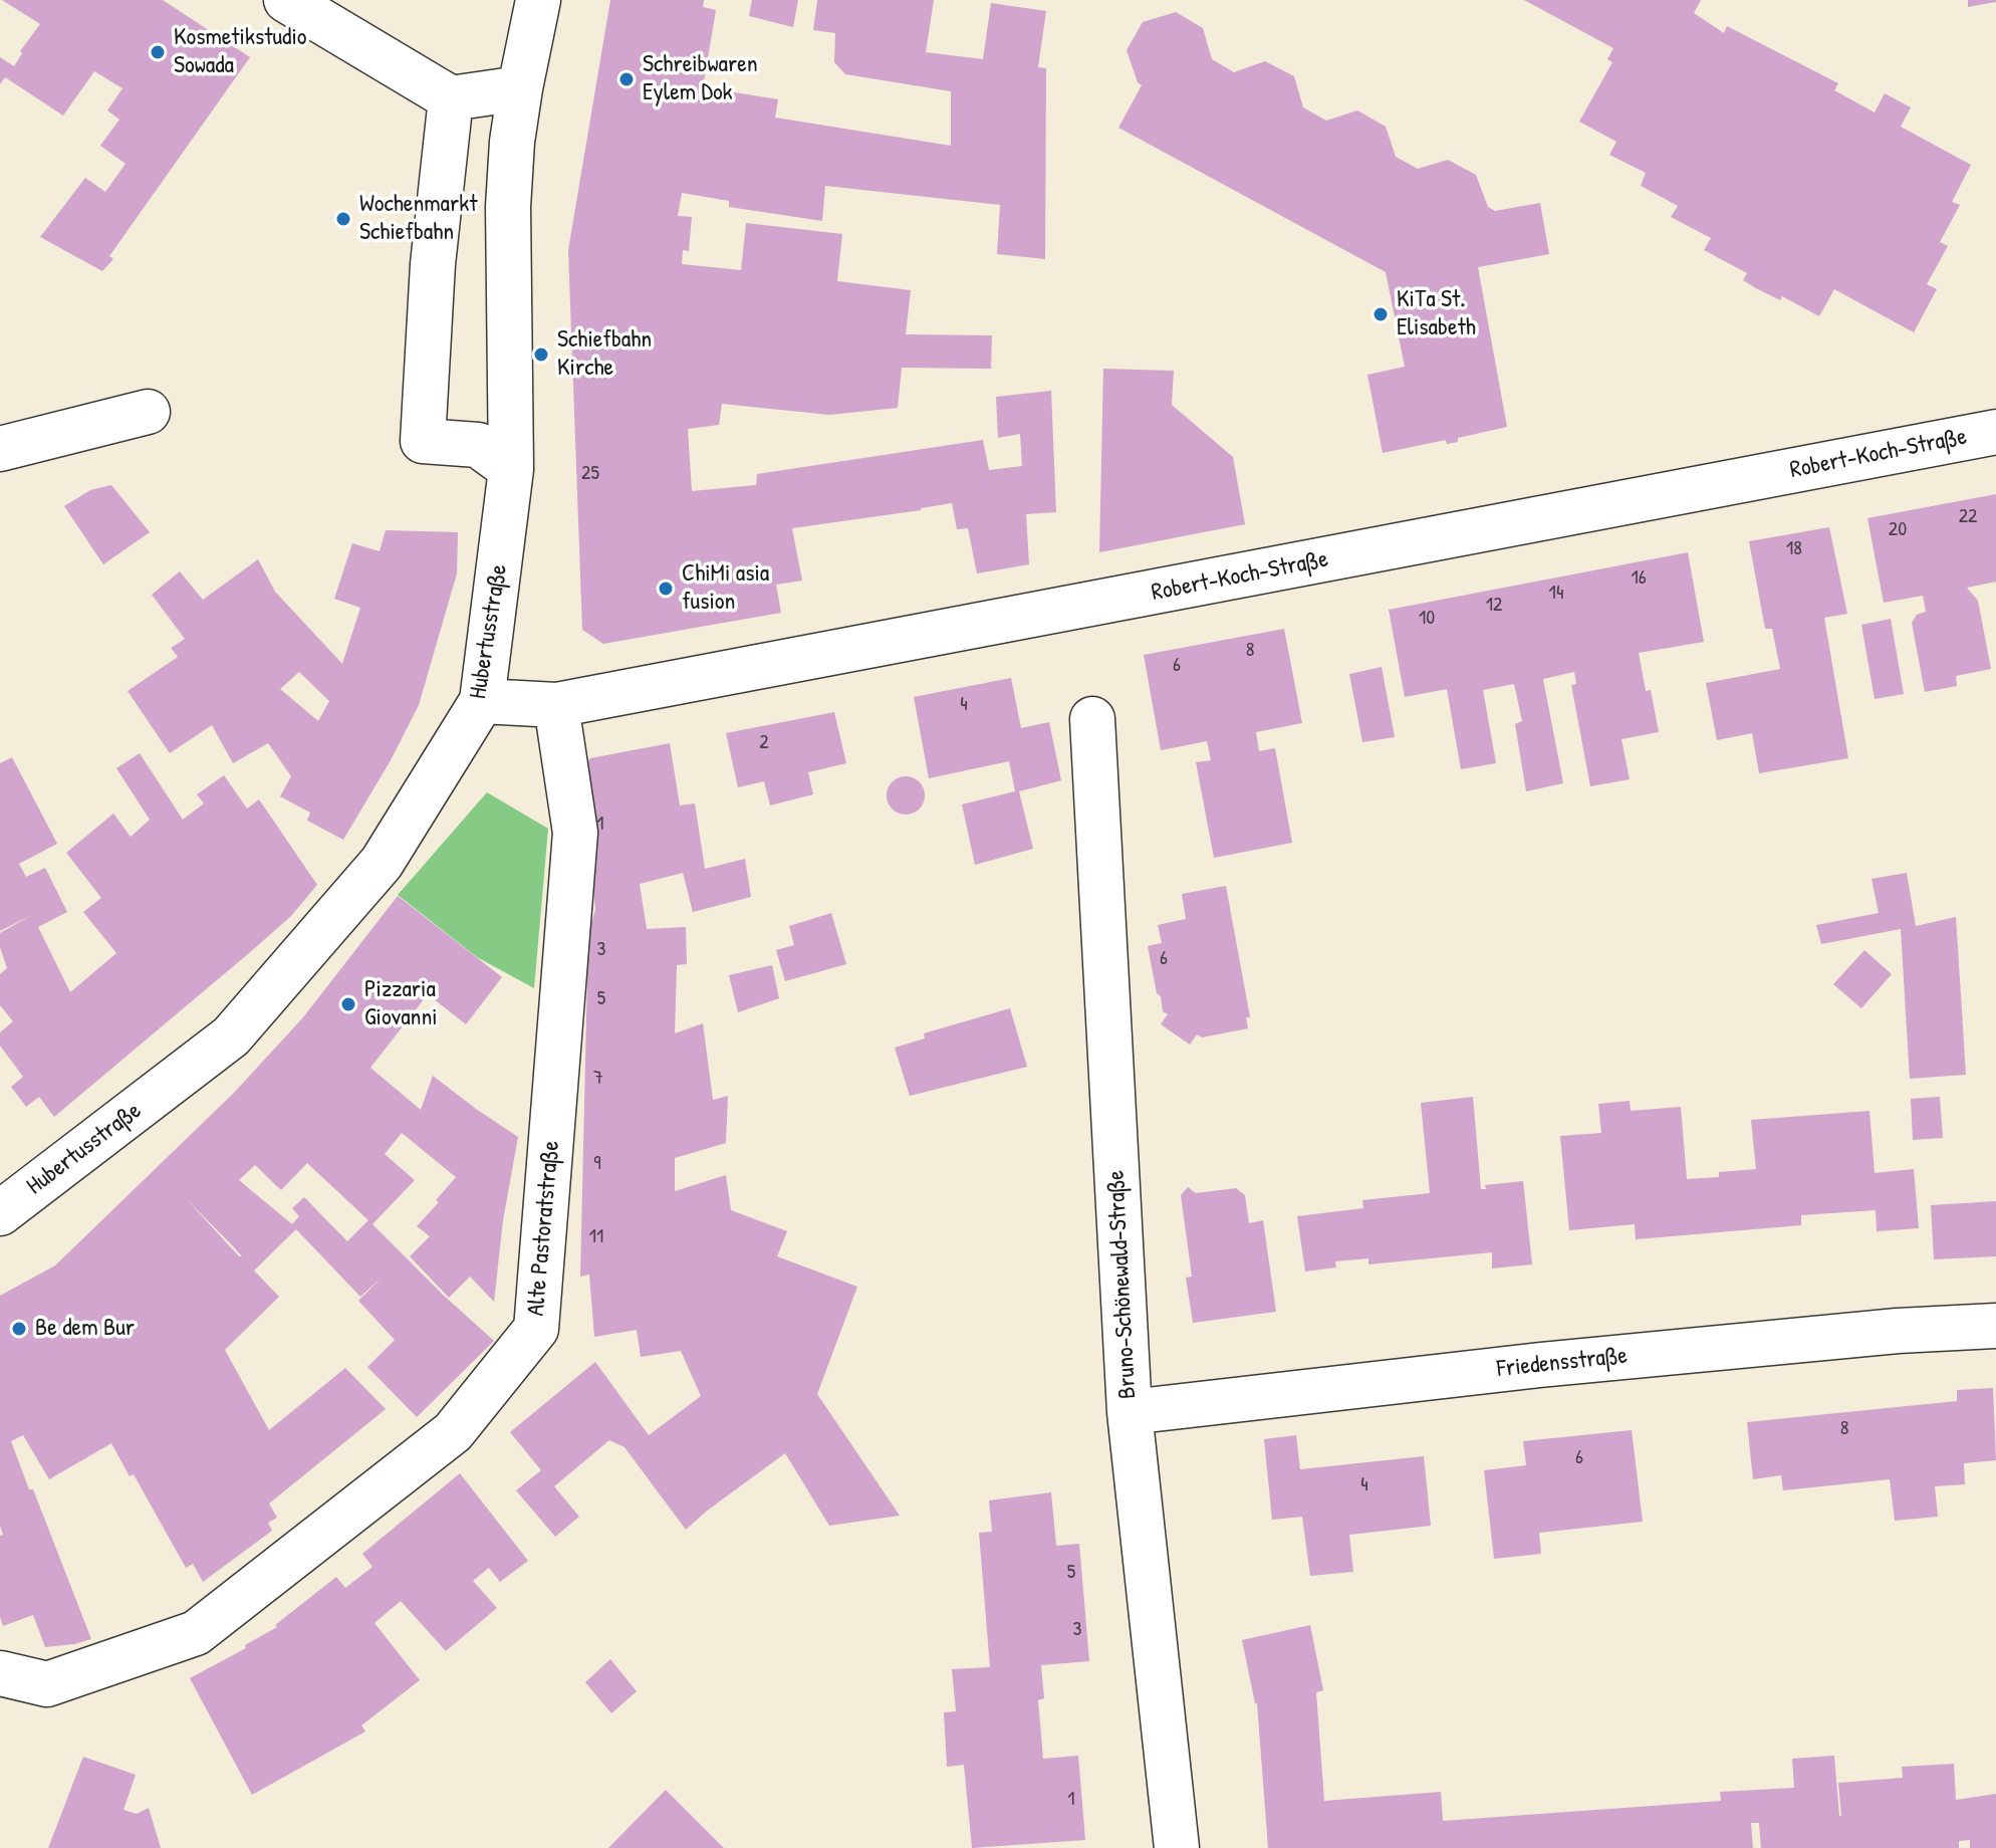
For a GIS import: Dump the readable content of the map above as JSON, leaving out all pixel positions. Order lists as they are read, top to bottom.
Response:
{
  "streets": {
    "street": [
      "Robert-Koch-Straße",
      "Hubertusstraße",
      "Alte Pastoratstraße",
      "Bruno-Schönewald-Straße",
      "Friedensstraße"
    ]
  },
  "crossings": [
    ["Robert-Koch-Straße", "Hubertusstraße"],
    ["Robert-Koch-Straße", "Alte Pastoratstraße"],
    ["Bruno-Schönewald-Straße", "Friedensstraße"]
  ],
  "places": [
    "Kosmetikstudio Sowada",
    "Schreibwaren Eylem Dok",
    "Wochenmarkt Schiefbahn",
    "KiTa St. Elisabeth",
    "Schiefbahn Kirche",
    "ChiMi asia fusion",
    "Pizzaria Giovanni",
    "Be dem Bur"
  ],
  "house_numbers": [
    "25",
    "22",
    "20",
    "18",
    "16",
    "14",
    "12",
    "10",
    "8",
    "6",
    "4",
    "2",
    "1",
    "3",
    "6",
    "5",
    "7",
    "9",
    "11",
    "8",
    "6",
    "4",
    "5",
    "3",
    "1"
  ]
}
